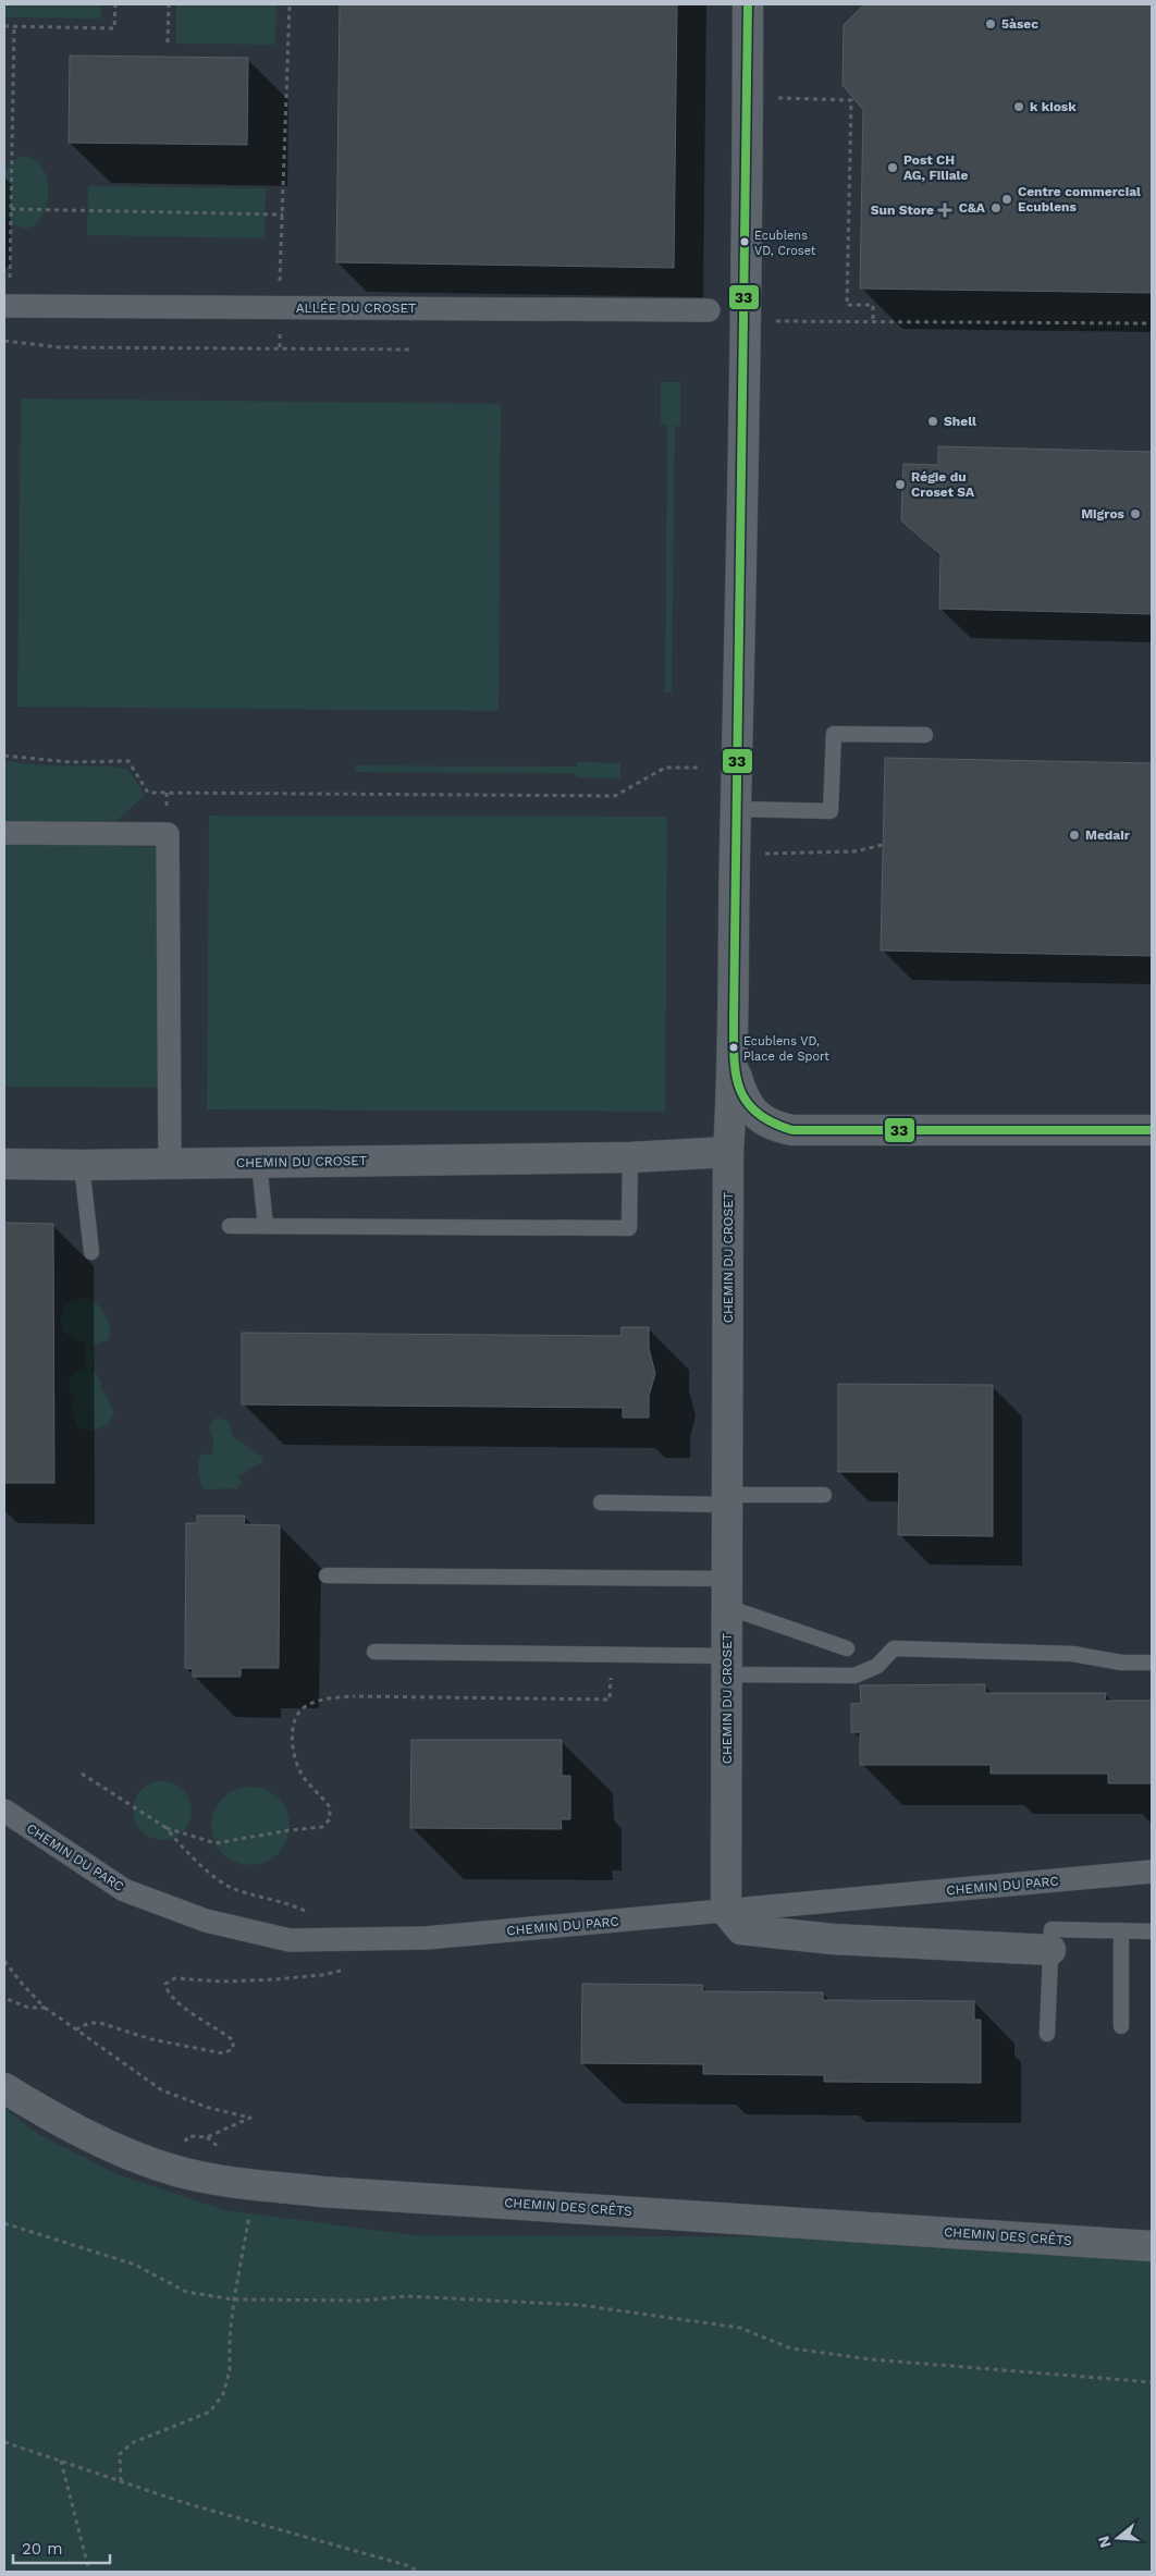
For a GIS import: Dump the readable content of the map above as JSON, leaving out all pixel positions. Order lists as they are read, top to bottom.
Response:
{
  "streets": {
    "street": [
      "ALLÉE DU CROSET",
      "CHEMIN DU CROSET",
      "CHEMIN DU PARC",
      "CHEMIN DES CRÊTS"
    ]
  },
  "crossings": [
    ["CHEMIN DU CROSET", "CHEMIN DU PARC"]
  ],
  "places": {
    "other": [
      "5àsec",
      "k kiosk",
      "Post CH AG, Filiale",
      "Centre commercial Ecublens",
      "C&A",
      "Ecublens VD, Croset",
      "Shell",
      "Régie du Croset SA",
      "Migros",
      "Medair",
      "Ecublens VD, Place de Sport"
    ],
    "health": ["Sun Store"]
  },
  "lines": ["transit line 33"],
  "scale_bar": "20 m",
  "north": "left"
}
